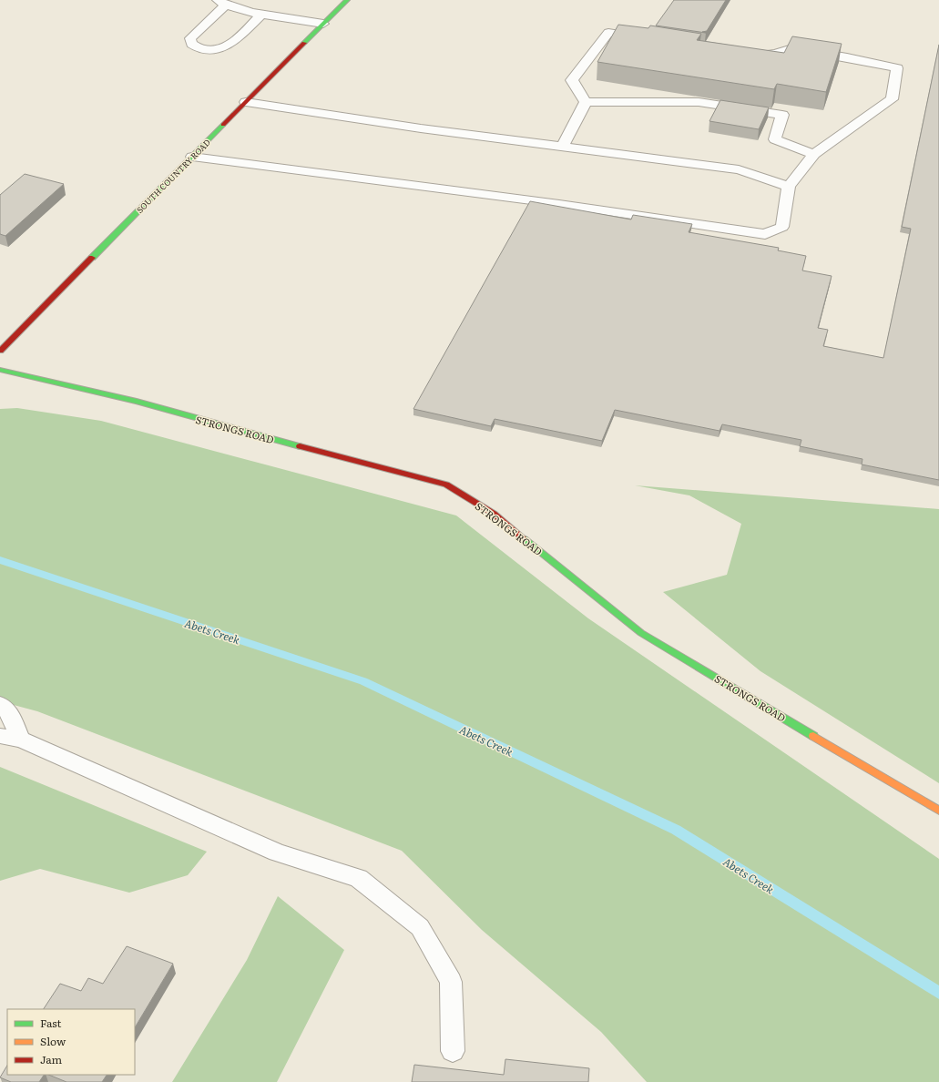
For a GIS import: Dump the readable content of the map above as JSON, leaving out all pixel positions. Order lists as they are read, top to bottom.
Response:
{
  "streets": {
    "street": ["SOUTH COUNTRY ROAD", "STRONGS ROAD"]
  },
  "water": ["Abets Creek"],
  "legend": ["Fast", "Slow", "Jam"]
}
